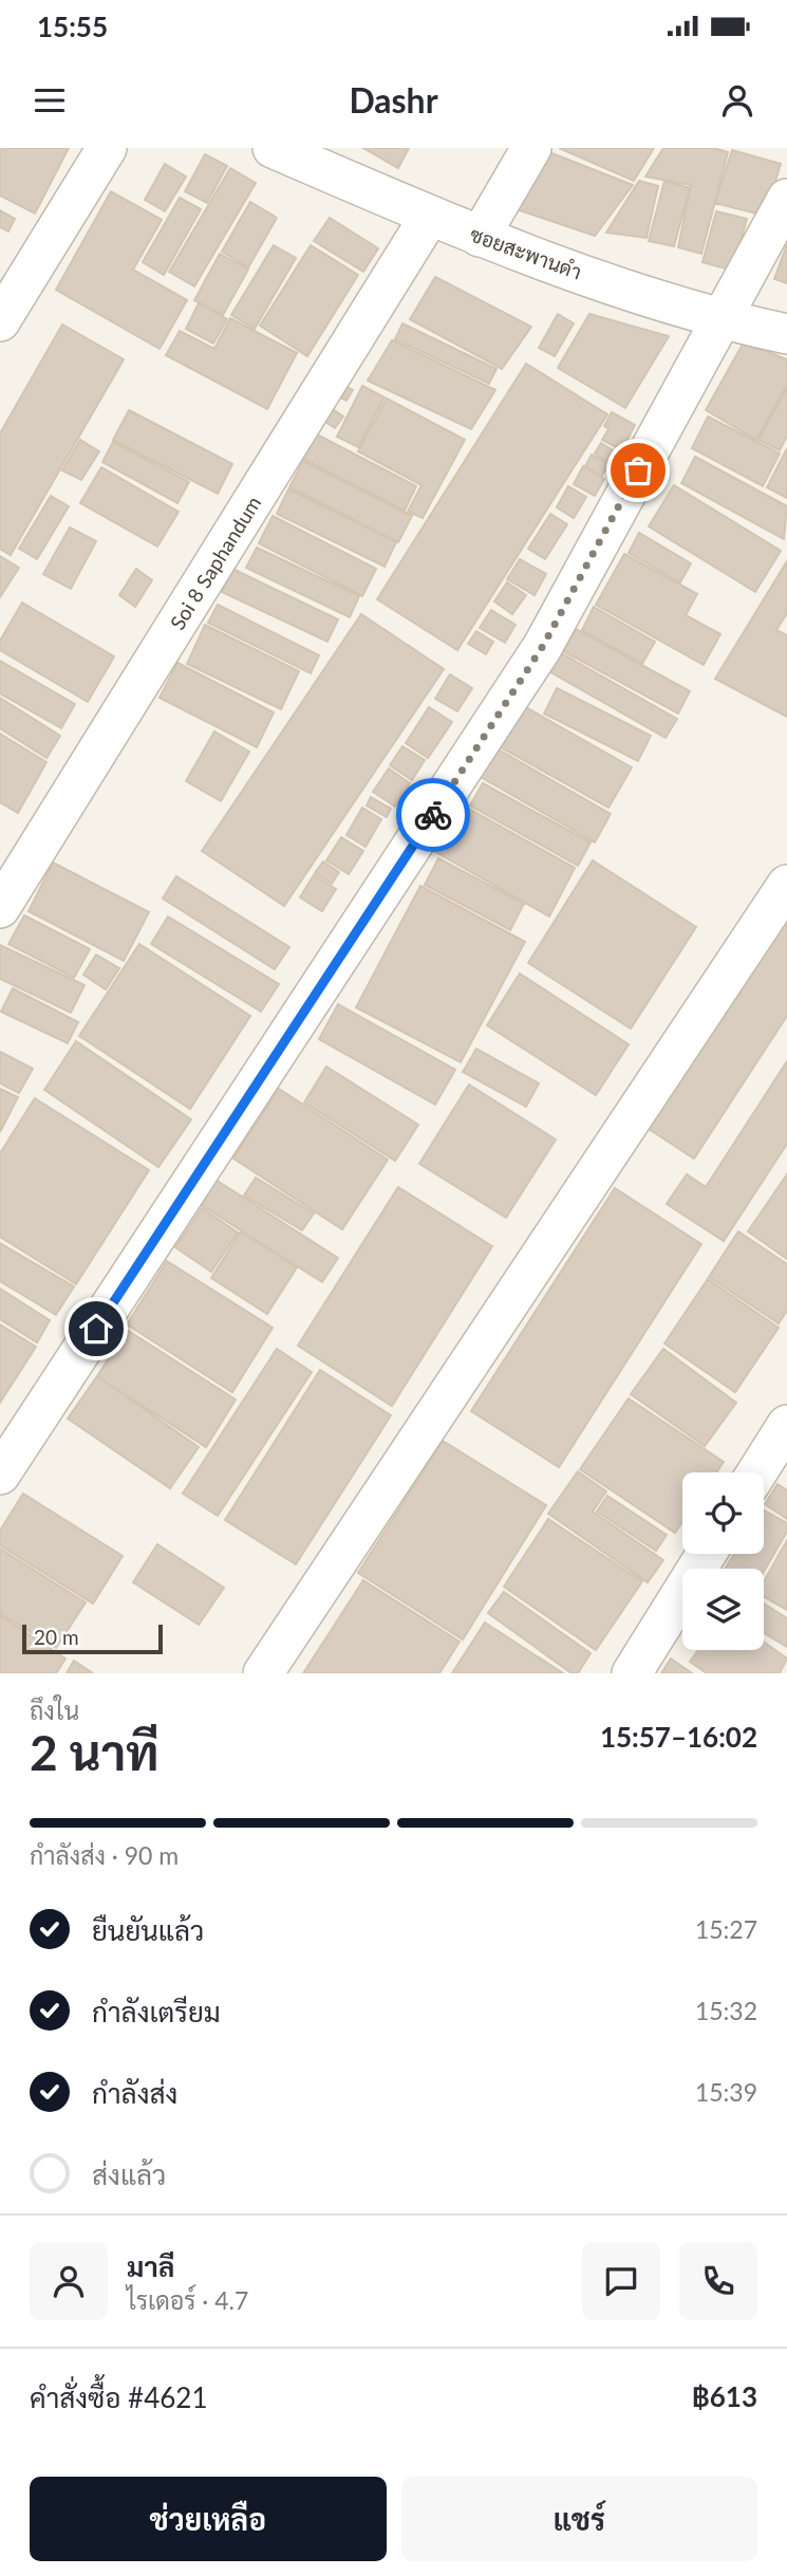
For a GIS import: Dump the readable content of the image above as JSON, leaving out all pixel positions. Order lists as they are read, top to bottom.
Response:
{
  "streets": {
    "street": ["ซอยสะพานดำ", "Soi 8 Saphandum"]
  },
  "crossings": [
    ["ซอยสะพานดำ", "Soi 8 Saphandum"]
  ],
  "scale_bar": "20 m",
  "page": {
    "status": "15:55",
    "header": "Dashr",
    "scale": "20 m",
    "heading": ["2 นาที", "ถึงใน", "15:57–16:02"],
    "panel": [
      "มาลี",
      "ไรเดอร์ · 4.7",
      "คำสั่งซื้อ #4621",
      "฿613"
    ],
    "bar": "กำลังส่ง · 90 m",
    "list": [
      ["ยืนยันแล้ว", "15:27"],
      ["กำลังเตรียม", "15:32"],
      ["กำลังส่ง", "15:39"],
      "ส่งแล้ว"
    ],
    "buttons": ["ช่วยเหลือ", "แชร์"]
  }
}
